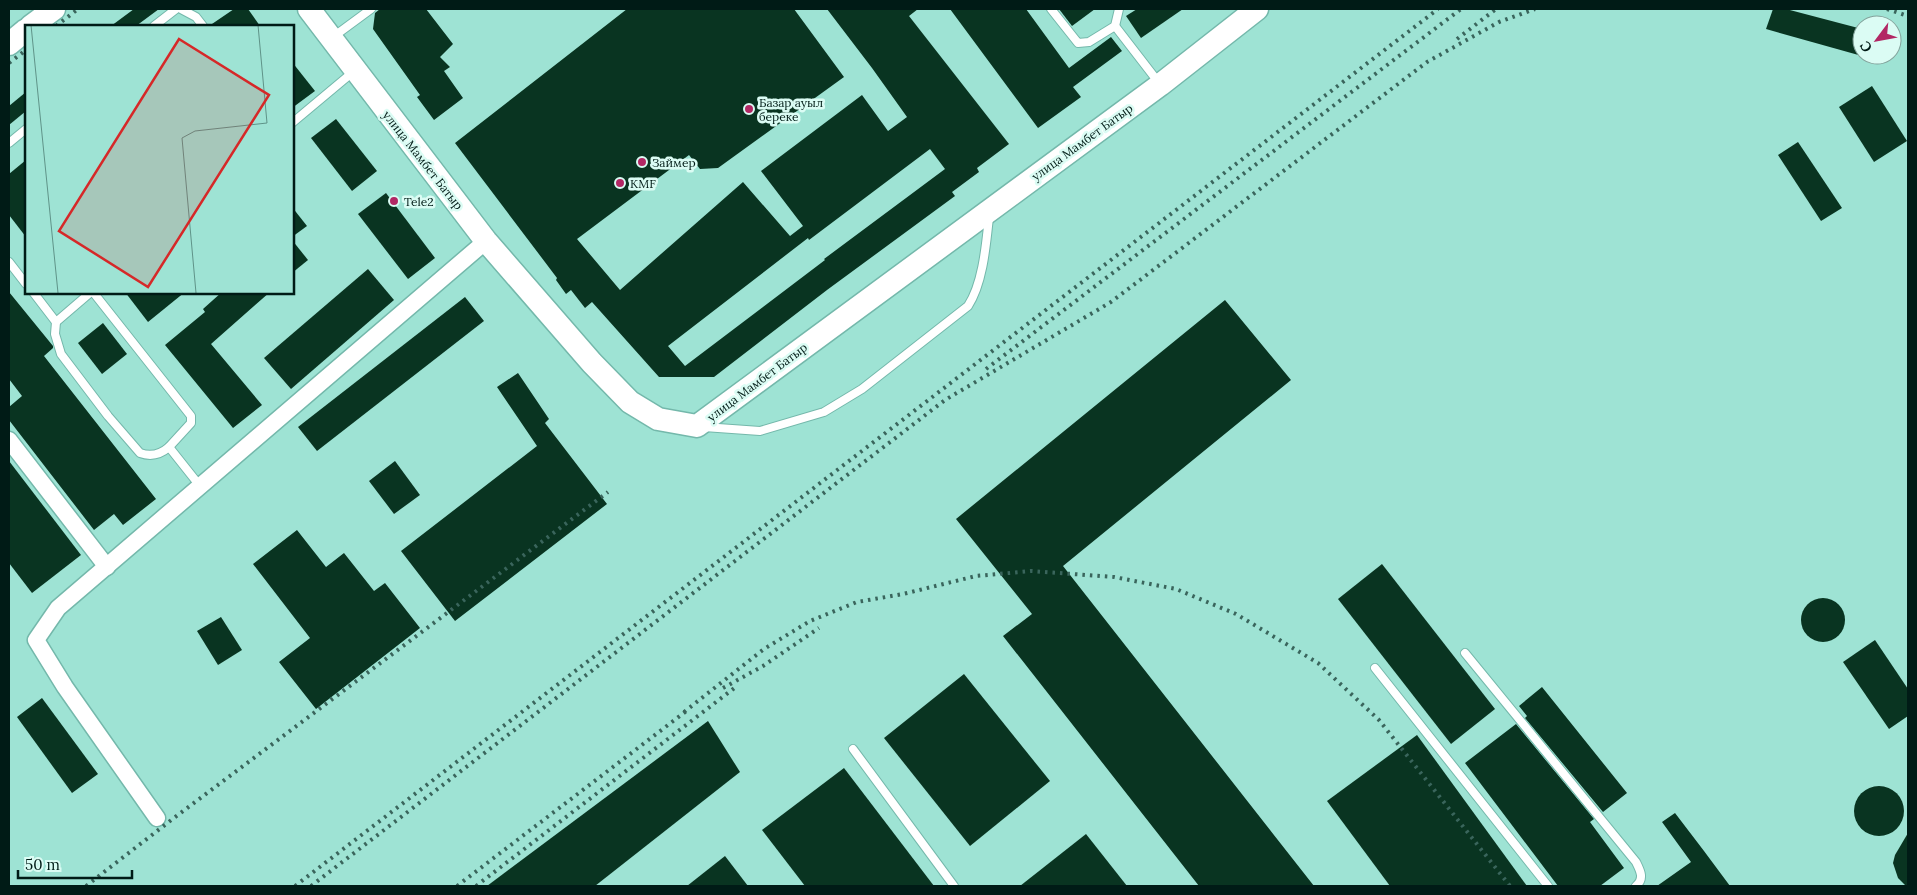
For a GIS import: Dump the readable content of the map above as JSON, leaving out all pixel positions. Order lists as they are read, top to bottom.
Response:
{
  "streets": {
    "main road": ["улица Мамбет Батыр"]
  },
  "places": [
    "Базар ауыл береке",
    "Займер",
    "KMF",
    "Tele2"
  ],
  "scale_bar": "50 m",
  "north": "bottom left"
}
